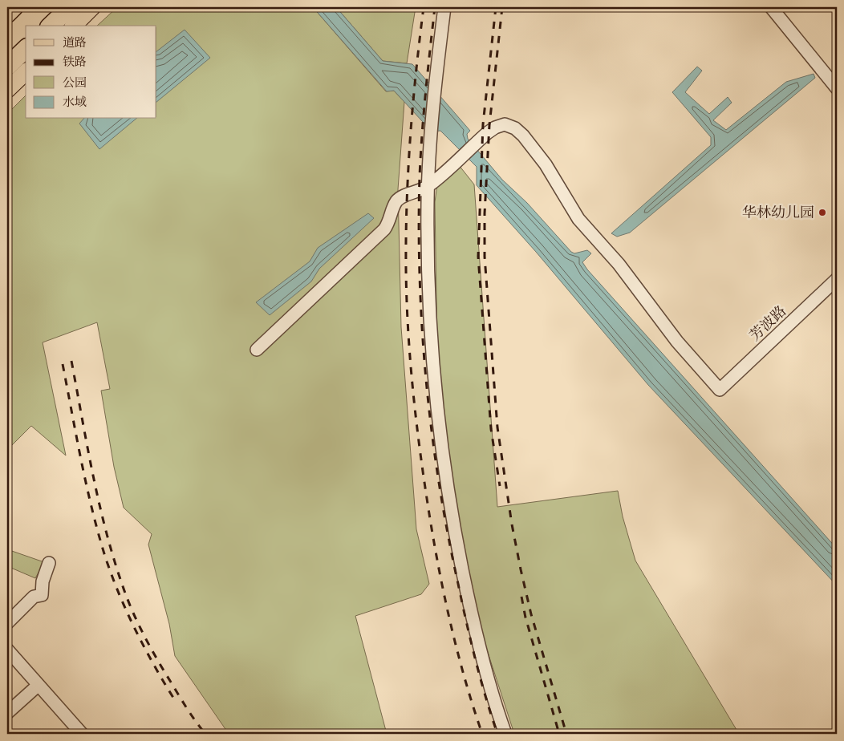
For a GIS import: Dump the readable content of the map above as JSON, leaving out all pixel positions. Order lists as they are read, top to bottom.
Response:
{
  "streets": {
    "street": ["芳波路"]
  },
  "places": ["华林幼儿园"],
  "legend": [
    "道路",
    "铁路",
    "公园",
    "水域"
  ]
}
